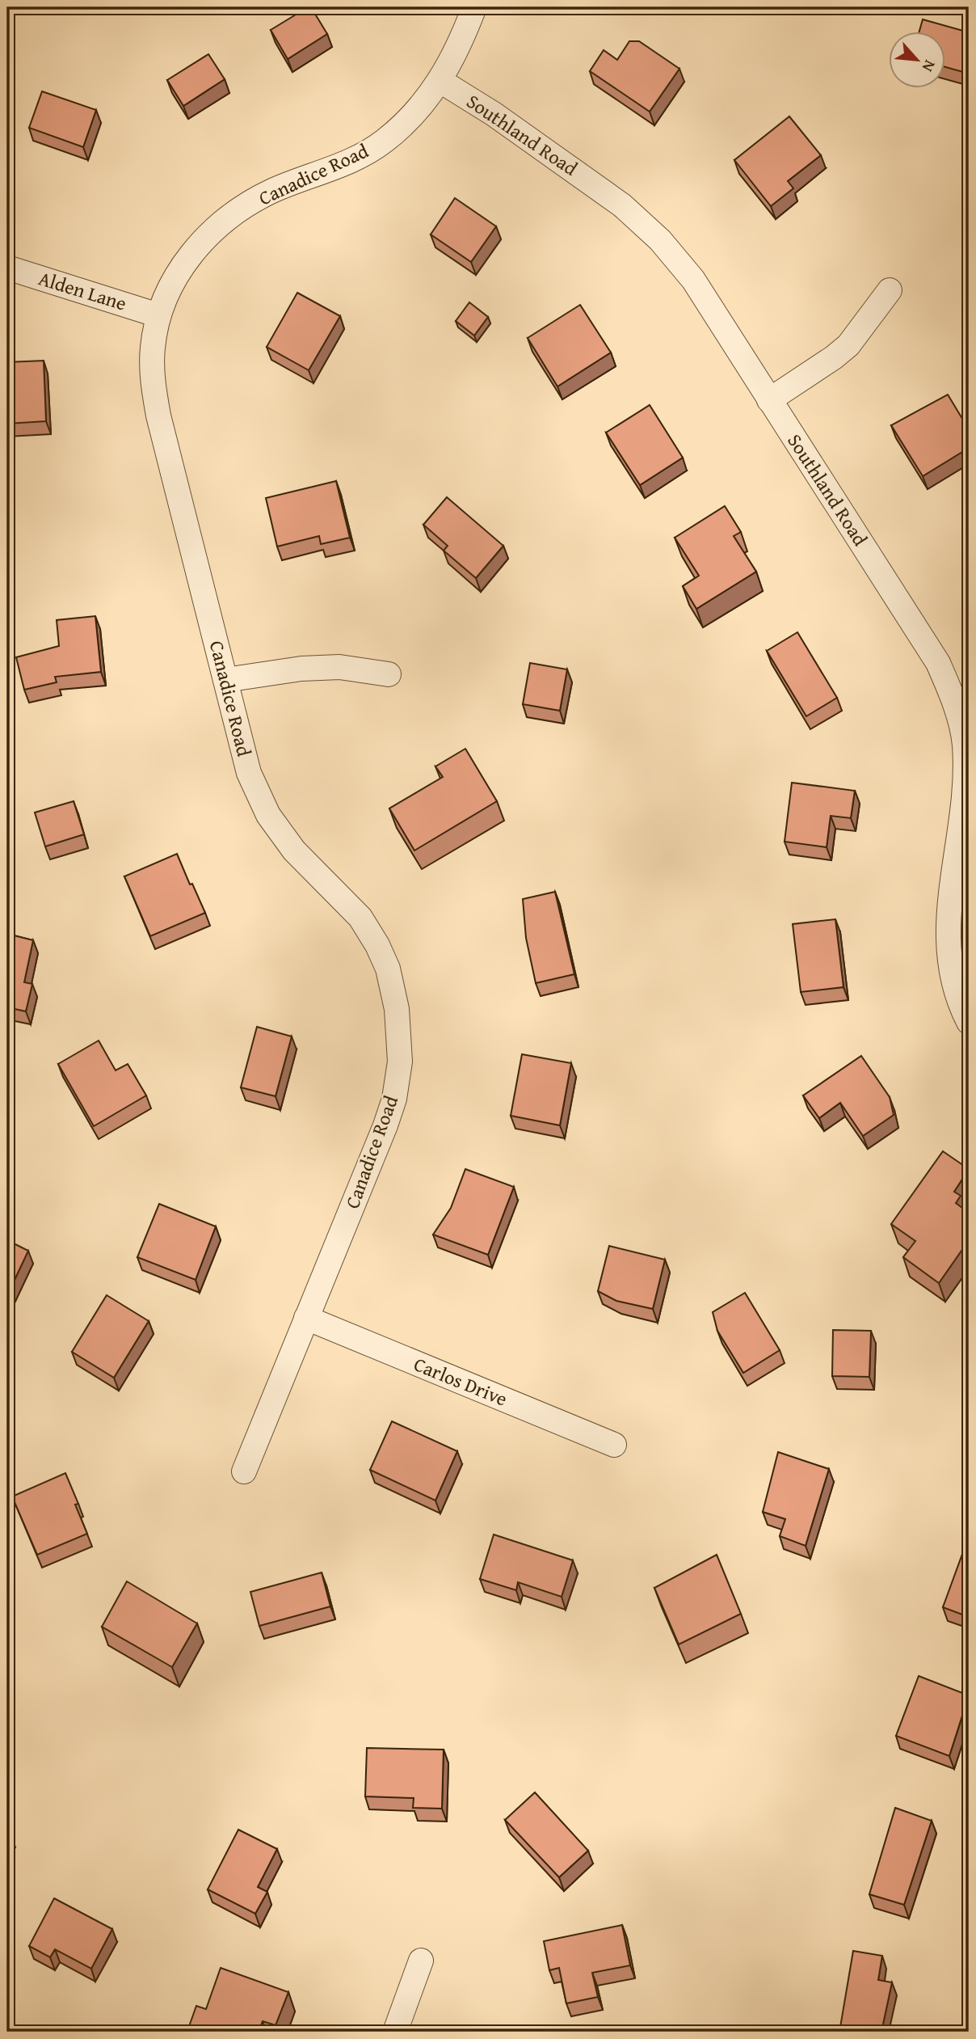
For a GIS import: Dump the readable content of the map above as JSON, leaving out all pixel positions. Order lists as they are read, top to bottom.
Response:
{
  "streets": {
    "street": [
      "Southland Road",
      "Canadice Road",
      "Alden Lane",
      "Carlos Drive"
    ]
  },
  "crossings": [
    ["Southland Road", "Canadice Road"],
    ["Canadice Road", "Alden Lane"],
    ["Canadice Road", "Carlos Drive"]
  ],
  "north": "bottom right"
}
